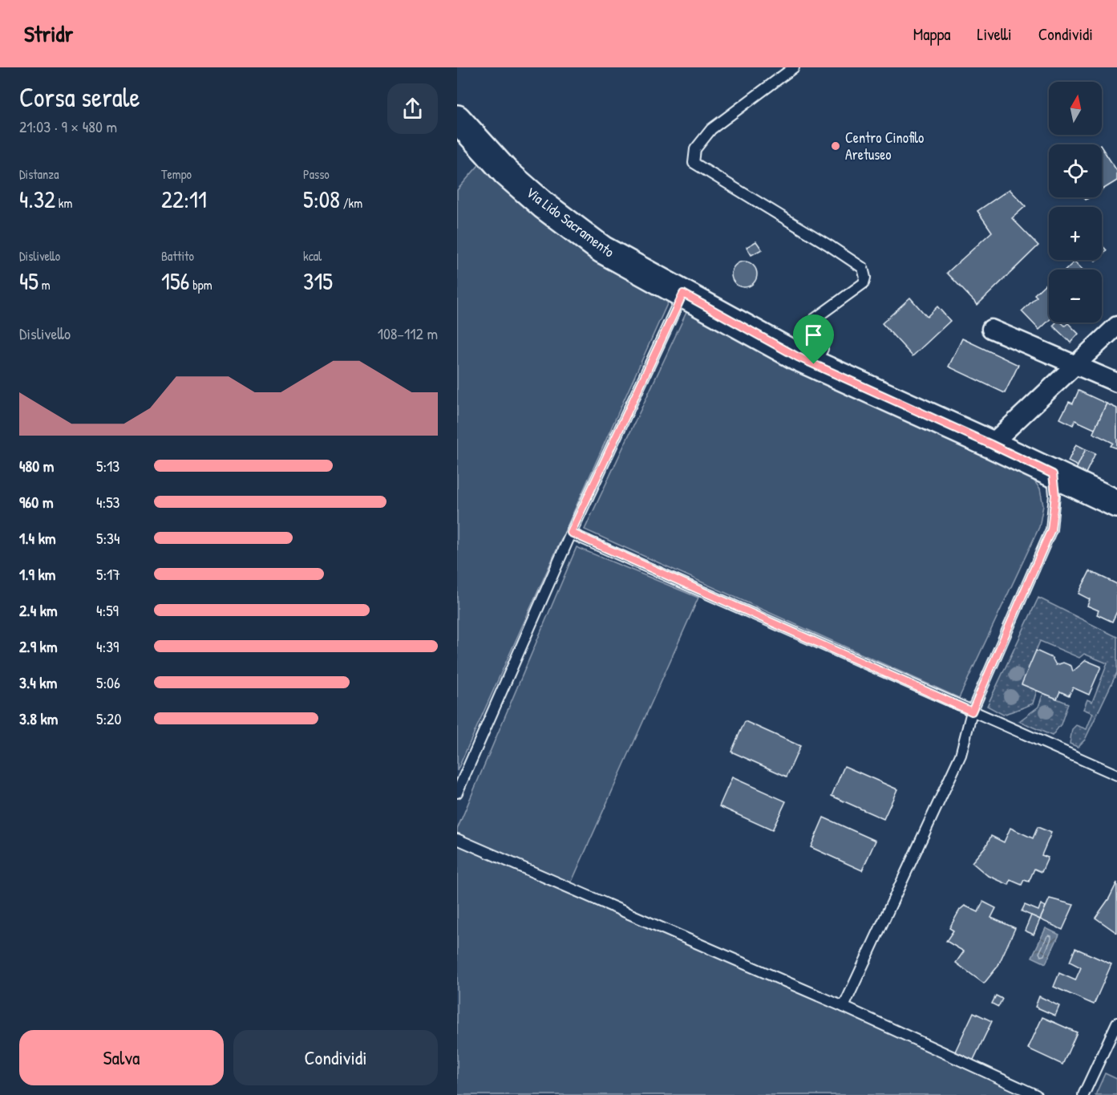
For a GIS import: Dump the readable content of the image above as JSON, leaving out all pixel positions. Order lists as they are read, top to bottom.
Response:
{
  "streets": {
    "street": ["Via Lido Sacramento"]
  },
  "places": ["Centro Cinofilo Aretuseo"],
  "north": "top",
  "page": {
    "header": "Stridr",
    "nav": ["Mappa", "Livelli", "Condividi"],
    "heading": ["Corsa serale", "21:03 · 9 × 480 m"],
    "map_buttons": ["+", "−"],
    "stats": [
      ["Distanza", "4.32 km"],
      ["Tempo", "22:11"],
      ["Passo", "5:08 /km"],
      ["Dislivello", "45 m"],
      ["Battito", "156 bpm"],
      ["kcal", "315"]
    ],
    "chart": ["Dislivello", "108–112 m"],
    "list": [
      {
        "name": "480 m",
        "note": "5:13"
      },
      {
        "name": "960 m",
        "note": "4:53"
      },
      {
        "name": "1.4 km",
        "note": "5:34"
      },
      {
        "name": "1.9 km",
        "note": "5:17"
      },
      {
        "name": "2.4 km",
        "note": "4:59"
      },
      {
        "name": "2.9 km",
        "note": "4:39"
      },
      {
        "name": "3.4 km",
        "note": "5:06"
      },
      {
        "name": "3.8 km",
        "note": "5:20"
      }
    ],
    "buttons": ["Salva", "Condividi"]
  }
}
